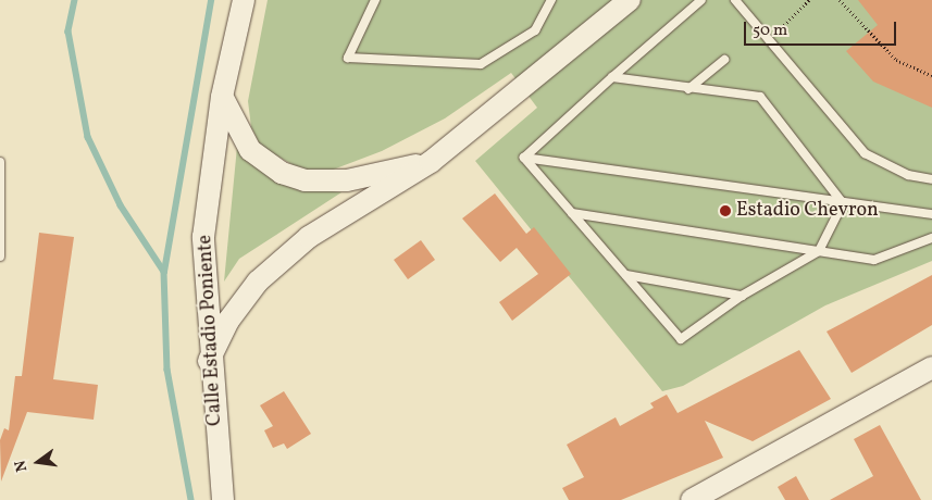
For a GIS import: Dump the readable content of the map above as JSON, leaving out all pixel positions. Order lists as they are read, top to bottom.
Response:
{
  "streets": {
    "street": ["Calle Estadio Poniente"]
  },
  "places": ["Estadio Chevron"],
  "scale_bar": "50 m",
  "north": "left"
}
